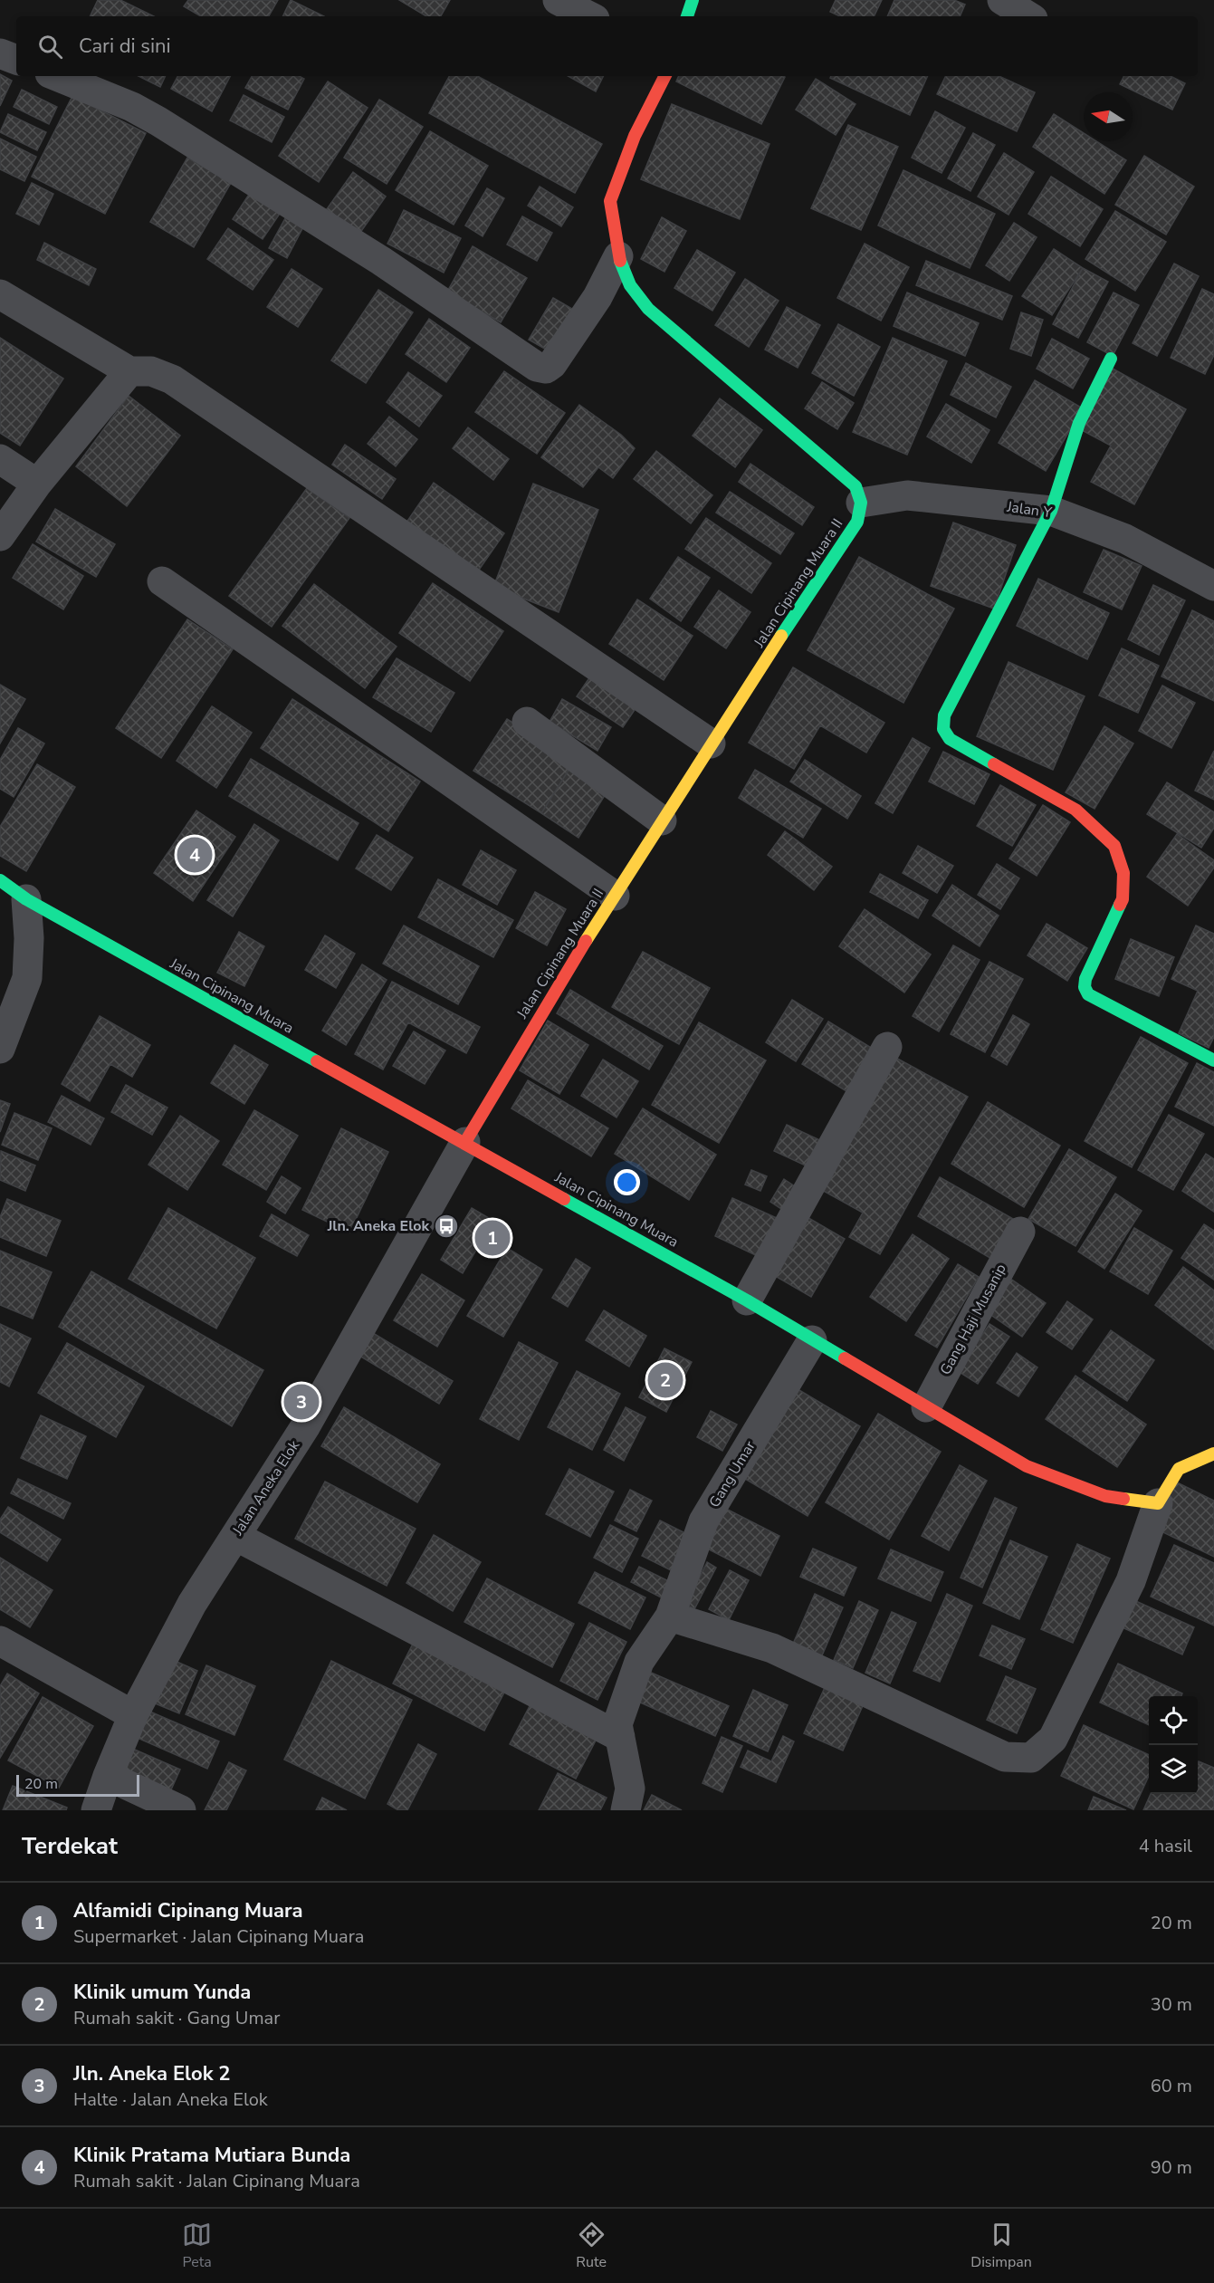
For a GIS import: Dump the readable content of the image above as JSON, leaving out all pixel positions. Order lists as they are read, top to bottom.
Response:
{
  "streets": {
    "street": [
      "Jalan Y",
      "Jalan Cipinang Muara II",
      "Jalan Cipinang Muara",
      "Gang Haji Musanip",
      "Gang Umar",
      "Jalan Aneka Elok"
    ]
  },
  "crossings": [
    ["Jalan Y", "Jalan Cipinang Muara II"],
    ["Jalan Cipinang Muara II", "Jalan Cipinang Muara"],
    ["Jalan Cipinang Muara II", "Jalan Aneka Elok"],
    ["Jalan Cipinang Muara", "Gang Haji Musanip"],
    ["Jalan Cipinang Muara", "Gang Umar"],
    ["Jalan Cipinang Muara", "Jalan Aneka Elok"]
  ],
  "places": {
    "bus stop": ["Jln. Aneka Elok"]
  },
  "scale_bar": "20 m",
  "north": "left",
  "page": {
    "search": "Cari di sini",
    "pins": [
      "4",
      "1",
      "2",
      "3"
    ],
    "scale": "20 m",
    "heading": ["Terdekat", "4 hasil"],
    "list": [
      {
        "mark": "1",
        "name": "Alfamidi Cipinang Muara",
        "note": "Supermarket · Jalan Cipinang Muara",
        "value": "20 m"
      },
      {
        "mark": "2",
        "name": "Klinik umum Yunda",
        "note": "Rumah sakit · Gang Umar",
        "value": "30 m"
      },
      {
        "mark": "3",
        "name": "Jln. Aneka Elok 2",
        "note": "Halte · Jalan Aneka Elok",
        "value": "60 m"
      },
      {
        "mark": "4",
        "name": "Klinik Pratama Mutiara Bunda",
        "note": "Rumah sakit · Jalan Cipinang Muara",
        "value": "90 m"
      }
    ],
    "nav": ["Peta", "Rute", "Disimpan"]
  }
}
